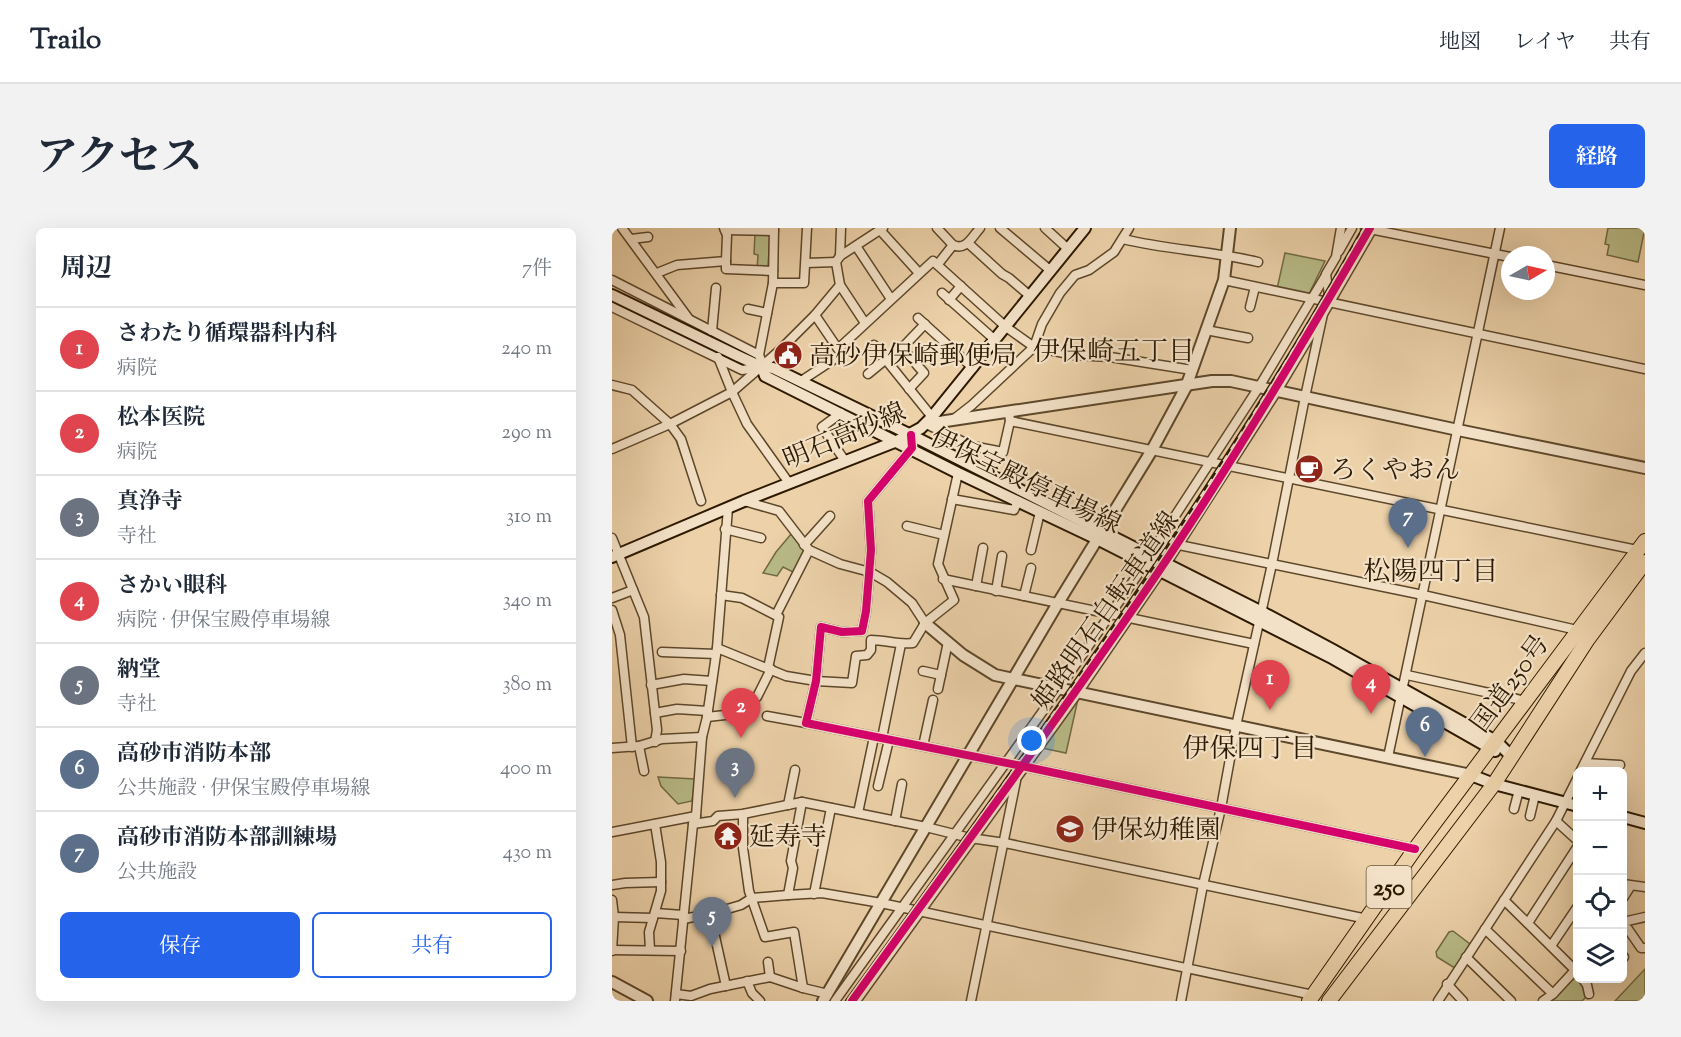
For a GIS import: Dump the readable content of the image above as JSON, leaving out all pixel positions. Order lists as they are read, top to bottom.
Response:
{
  "streets": {
    "highway": ["国道250号", "250"],
    "street": ["明石高砂線", "伊保宝殿停車場線"],
    "cycle path": ["姫路明石自転車道線"]
  },
  "crossings": [
    ["明石高砂線", "伊保宝殿停車場線"],
    ["伊保宝殿停車場線", "国道250号"]
  ],
  "districts": ["伊保崎五丁目", "松陽四丁目", "伊保四丁目"],
  "places": {
    "public building": ["高砂伊保崎郵便局"],
    "cafe": ["ろくやおん"],
    "school or university": ["伊保幼稚園"],
    "temple": ["延寿寺"]
  },
  "north": "right",
  "page": {
    "header": "Trailo",
    "nav": ["地図", "レイヤ", "共有"],
    "title": "アクセス",
    "buttons": [
      "経路",
      ["保存", "共有"]
    ],
    "heading": ["周辺", "7件"],
    "list": [
      {
        "mark": "1",
        "name": "さわたり循環器科内科",
        "note": "病院",
        "value": "240 m"
      },
      {
        "mark": "2",
        "name": "松本医院",
        "note": "病院",
        "value": "290 m"
      },
      {
        "mark": "3",
        "name": "真浄寺",
        "note": "寺社",
        "value": "310 m"
      },
      {
        "mark": "4",
        "name": "さかい眼科",
        "note": "病院 · 伊保宝殿停車場線",
        "value": "340 m"
      },
      {
        "mark": "5",
        "name": "納堂",
        "note": "寺社",
        "value": "380 m"
      },
      {
        "mark": "6",
        "name": "高砂市消防本部",
        "note": "公共施設 · 伊保宝殿停車場線",
        "value": "400 m"
      },
      {
        "mark": "7",
        "name": "高砂市消防本部訓練場",
        "note": "公共施設",
        "value": "430 m"
      }
    ],
    "pins": [
      "7",
      "1",
      "4",
      "2",
      "6",
      "3",
      "5"
    ],
    "map_buttons": ["+", "−"]
  }
}
